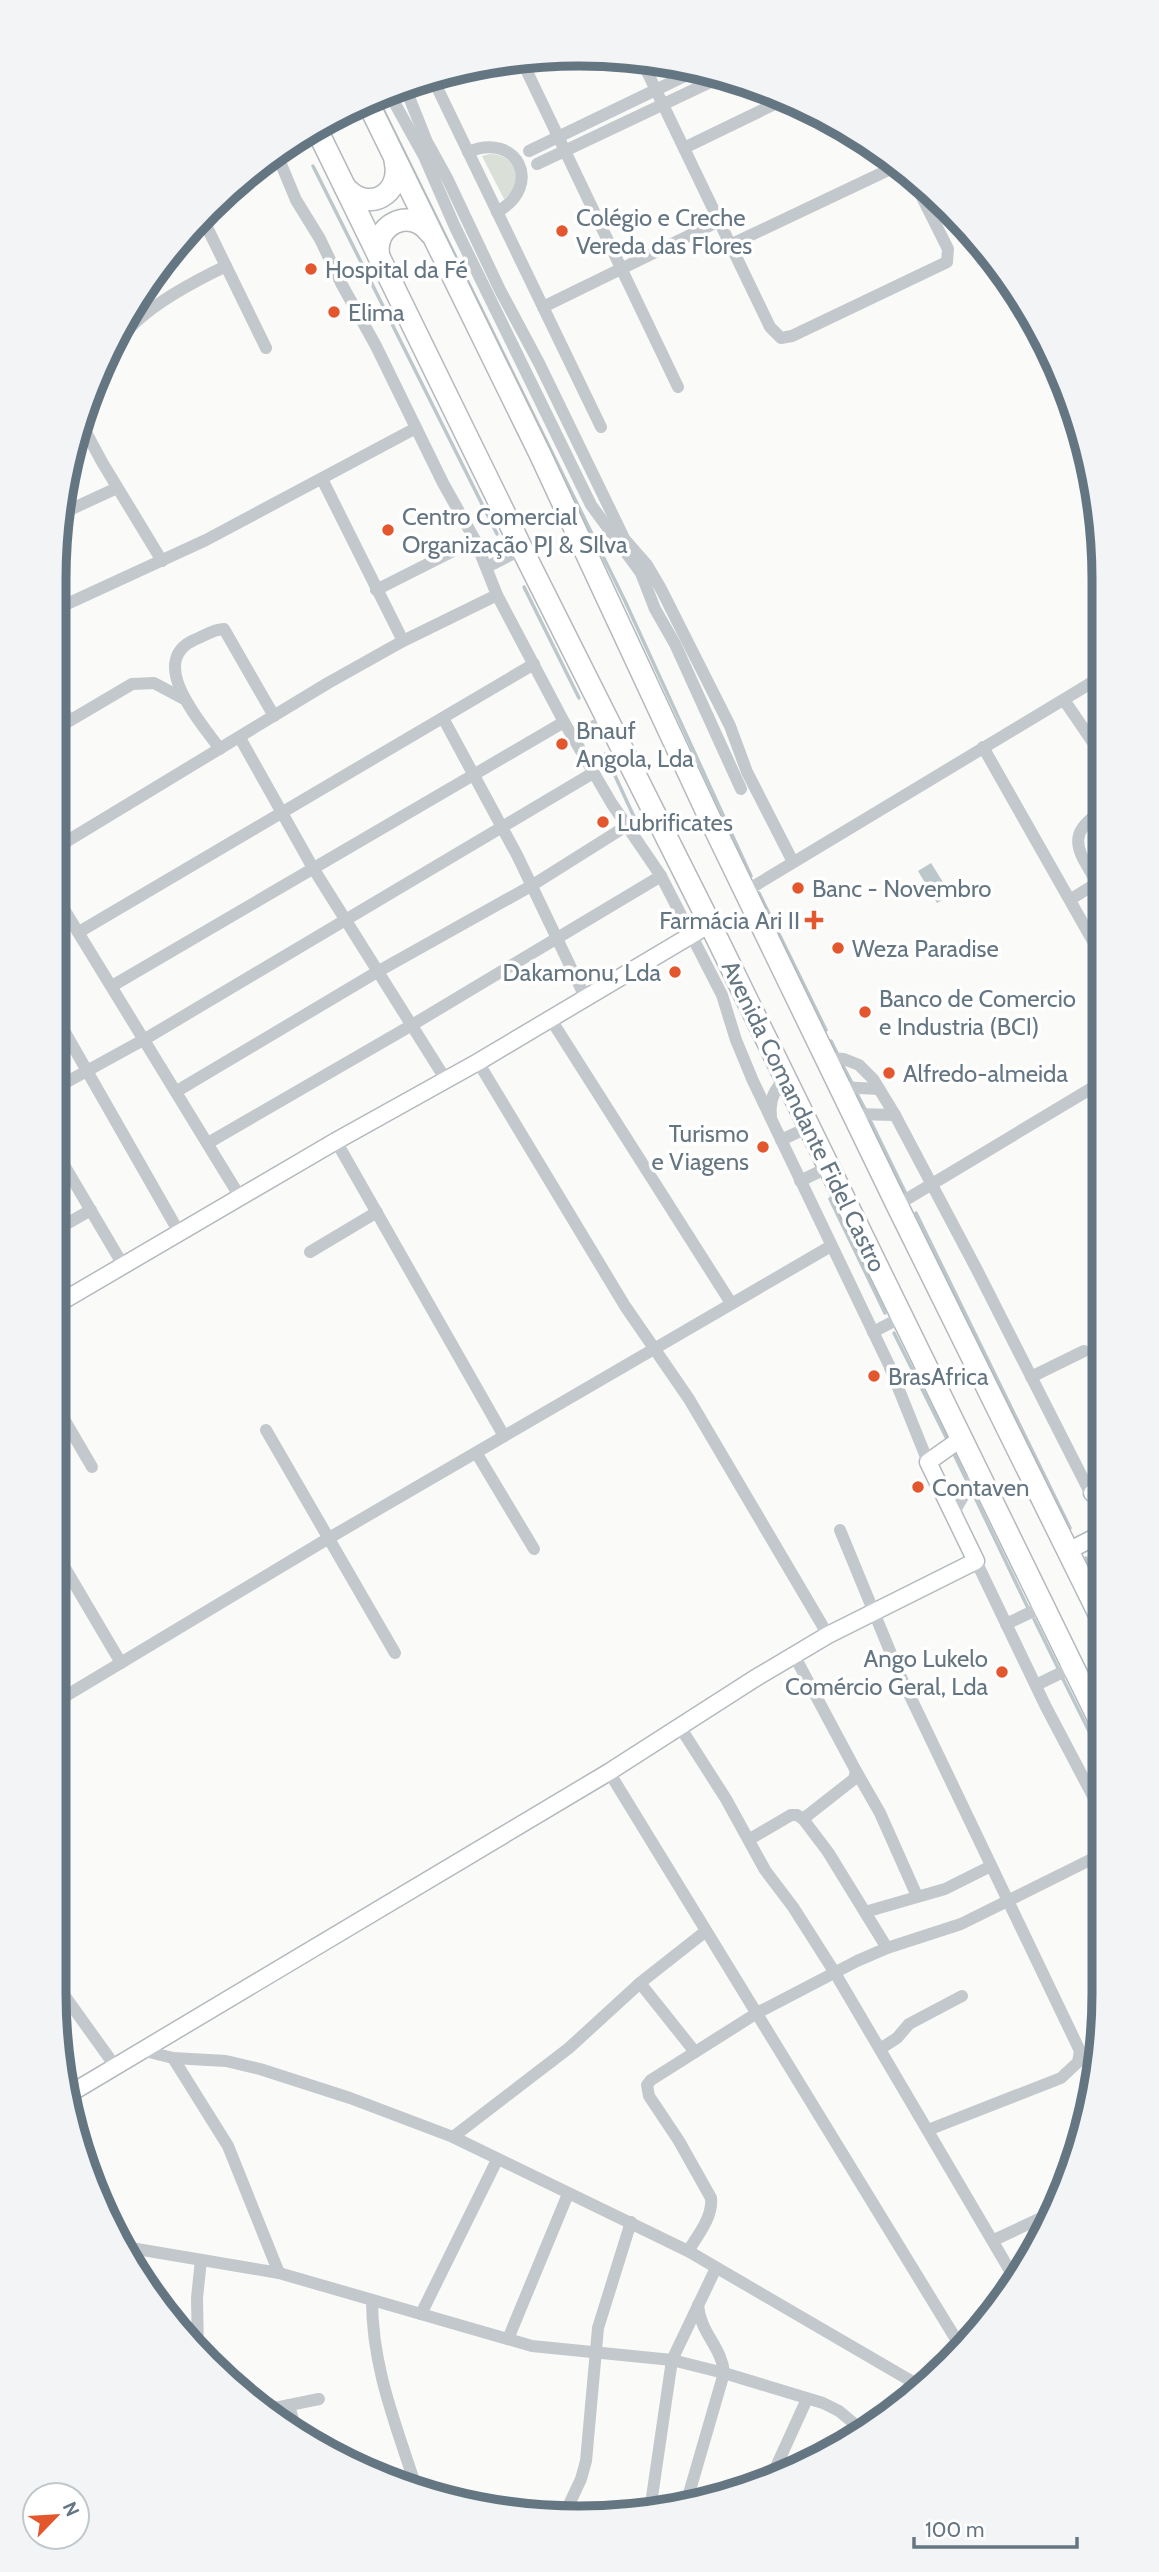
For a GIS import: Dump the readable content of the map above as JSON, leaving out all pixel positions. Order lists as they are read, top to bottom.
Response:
{
  "streets": {
    "highway": ["Avenida Comandante Fidel Castro"]
  },
  "places": {
    "other": [
      "Colégio e Creche Vereda das Flores",
      "Hospital da Fé",
      "Elima",
      "Centro Comercial Organização PJ & SIlva",
      "Bnauf Angola, Lda",
      "Lubrificates",
      "Banc - Novembro",
      "Weza Paradise",
      "Dakamonu, Lda",
      "Banco de Comercio e Industria (BCI)",
      "Alfredo-almeida",
      "Turismo e Viagens",
      "BrasAfrica",
      "Contaven",
      "Ango Lukelo Comércio Geral, Lda"
    ],
    "health": ["Farmácia Ari II"]
  },
  "scale_bar": "100 m",
  "north": "top right"
}
